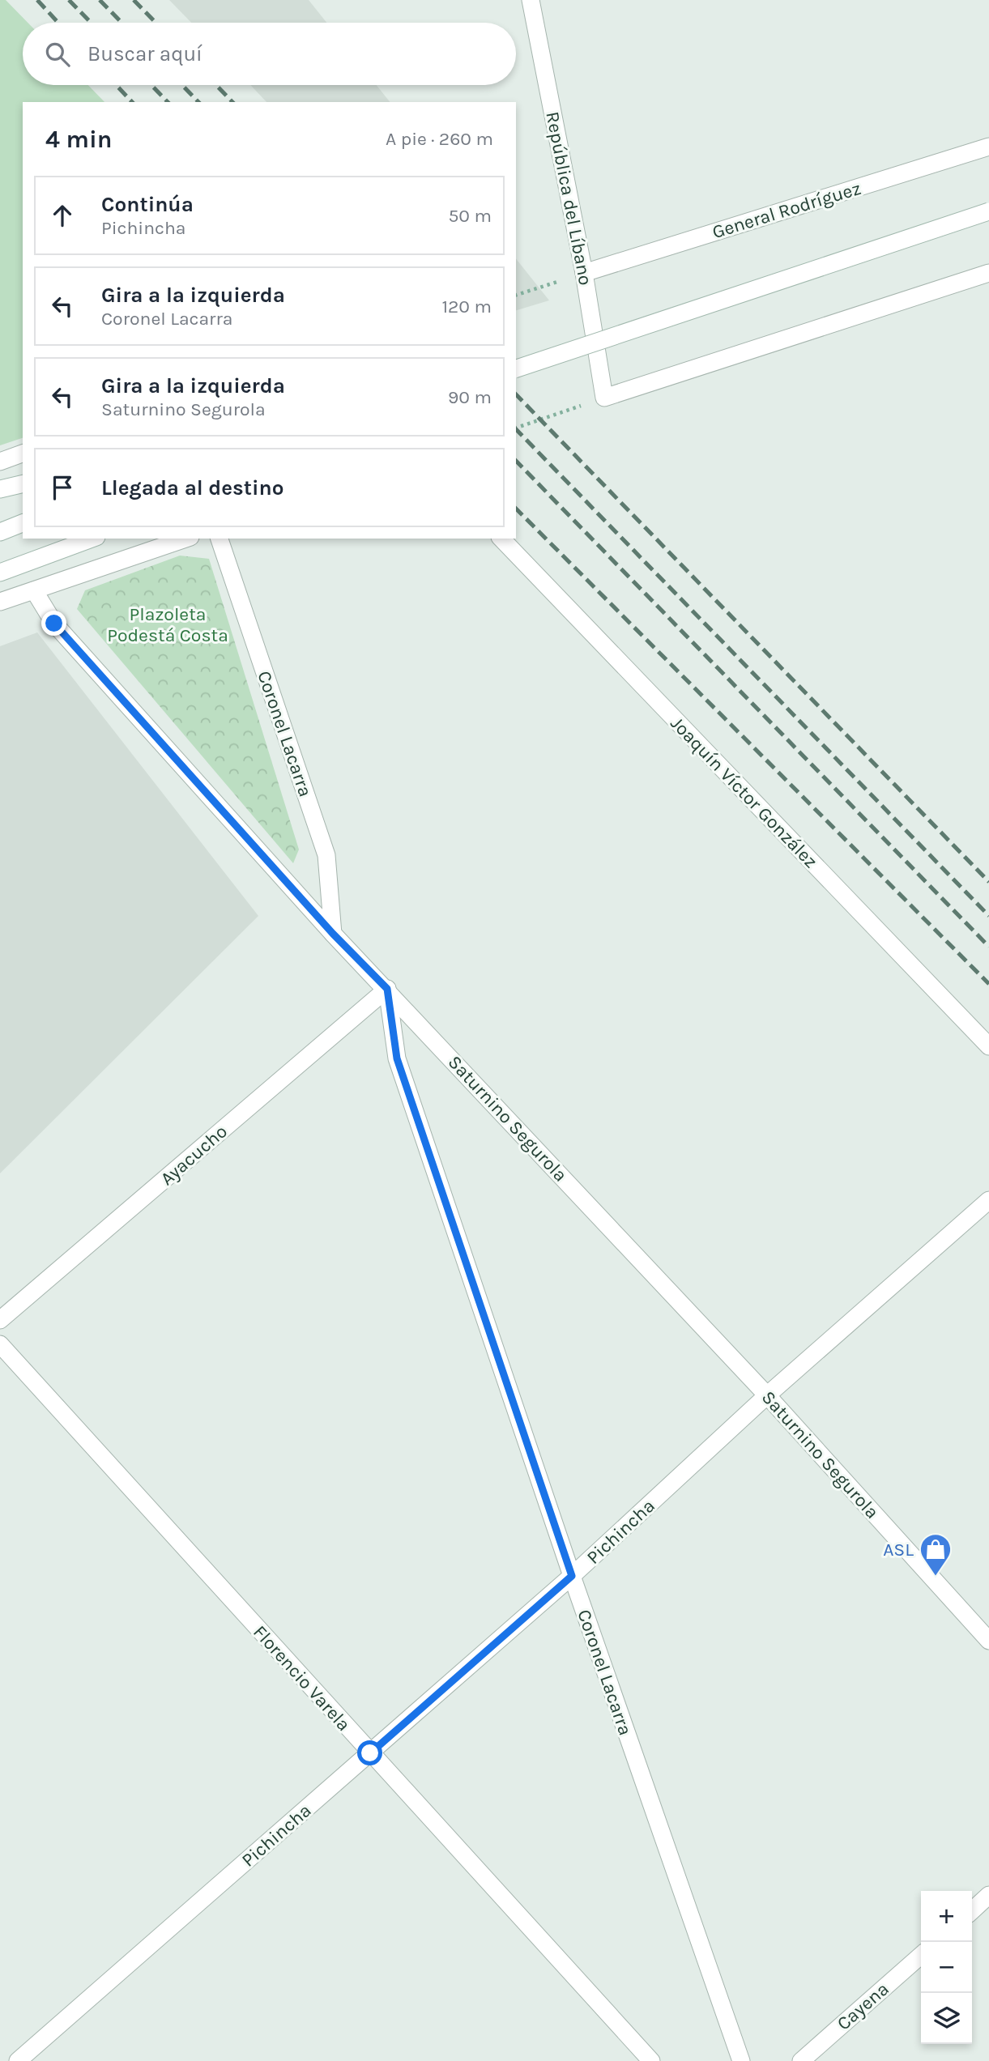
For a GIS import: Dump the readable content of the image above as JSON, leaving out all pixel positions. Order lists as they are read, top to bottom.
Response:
{
  "streets": {
    "street": [
      "República del Líbano",
      "General Rodríguez",
      "Coronel Lacarra",
      "Joaquín Víctor González",
      "Saturnino Segurola",
      "Ayacucho",
      "Pichincha",
      "Florencio Varela",
      "Cayena"
    ]
  },
  "crossings": [
    ["República del Líbano", "General Rodríguez"],
    ["Coronel Lacarra", "Saturnino Segurola"],
    ["Coronel Lacarra", "Ayacucho"],
    ["Coronel Lacarra", "Pichincha"],
    ["Saturnino Segurola", "Ayacucho"],
    ["Saturnino Segurola", "Pichincha"],
    ["Pichincha", "Florencio Varela"]
  ],
  "parks": ["Plazoleta Podestá Costa"],
  "places": {
    "shop": ["ASL"]
  },
  "page": {
    "search": "Buscar aquí",
    "heading": ["4 min", "A pie · 260 m"],
    "list": [
      ["Continúa", "Pichincha", "50 m"],
      ["Gira a la izquierda", "Coronel Lacarra", "120 m"],
      ["Gira a la izquierda", "Saturnino Segurola", "90 m"],
      "Llegada al destino"
    ],
    "map_buttons": ["+", "−"]
  }
}
